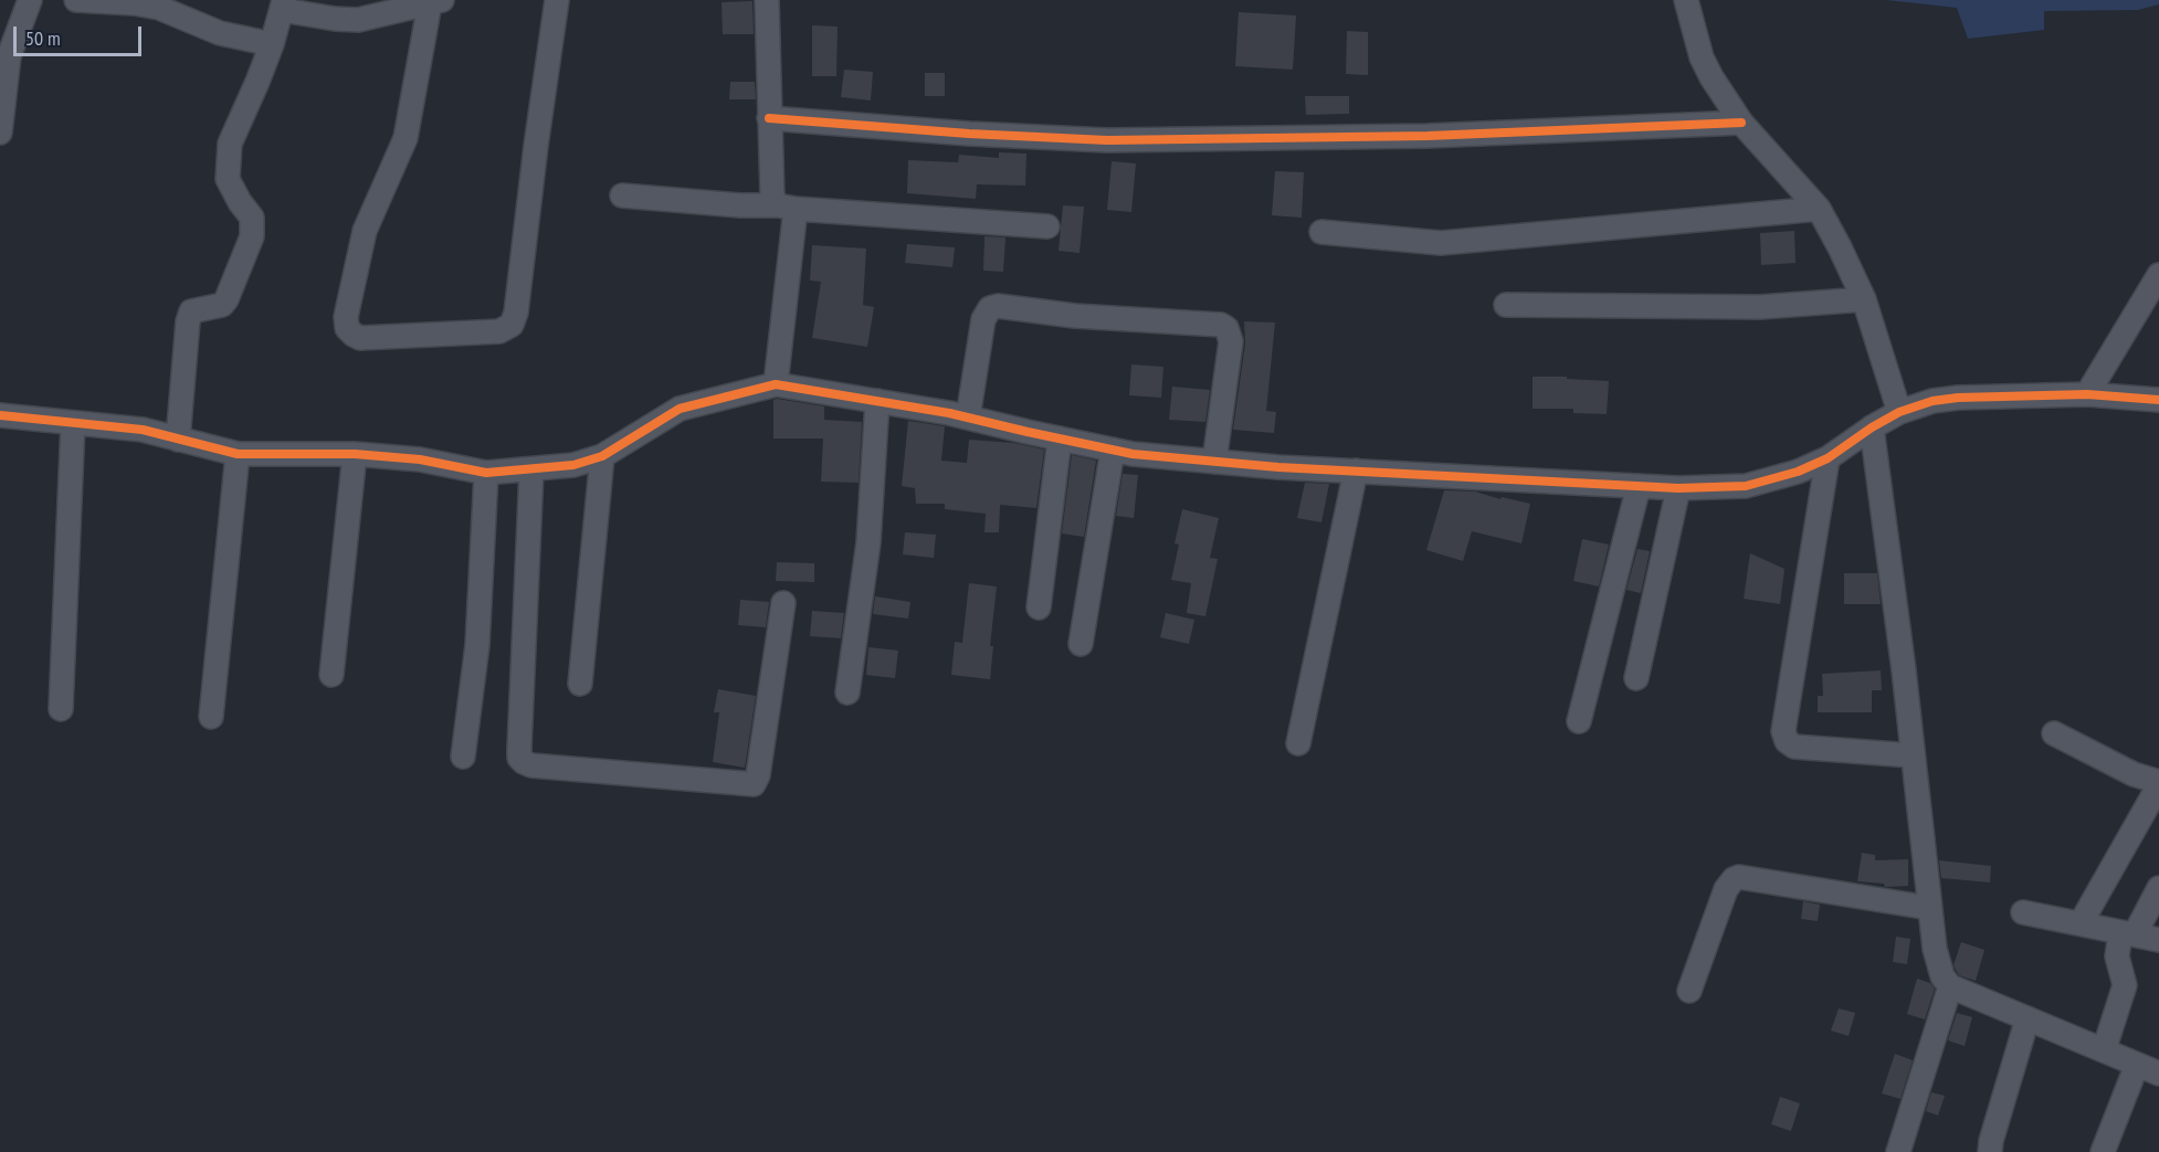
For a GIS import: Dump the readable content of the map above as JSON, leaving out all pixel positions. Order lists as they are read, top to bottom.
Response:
{
  "scale_bar": "50 m"
}
